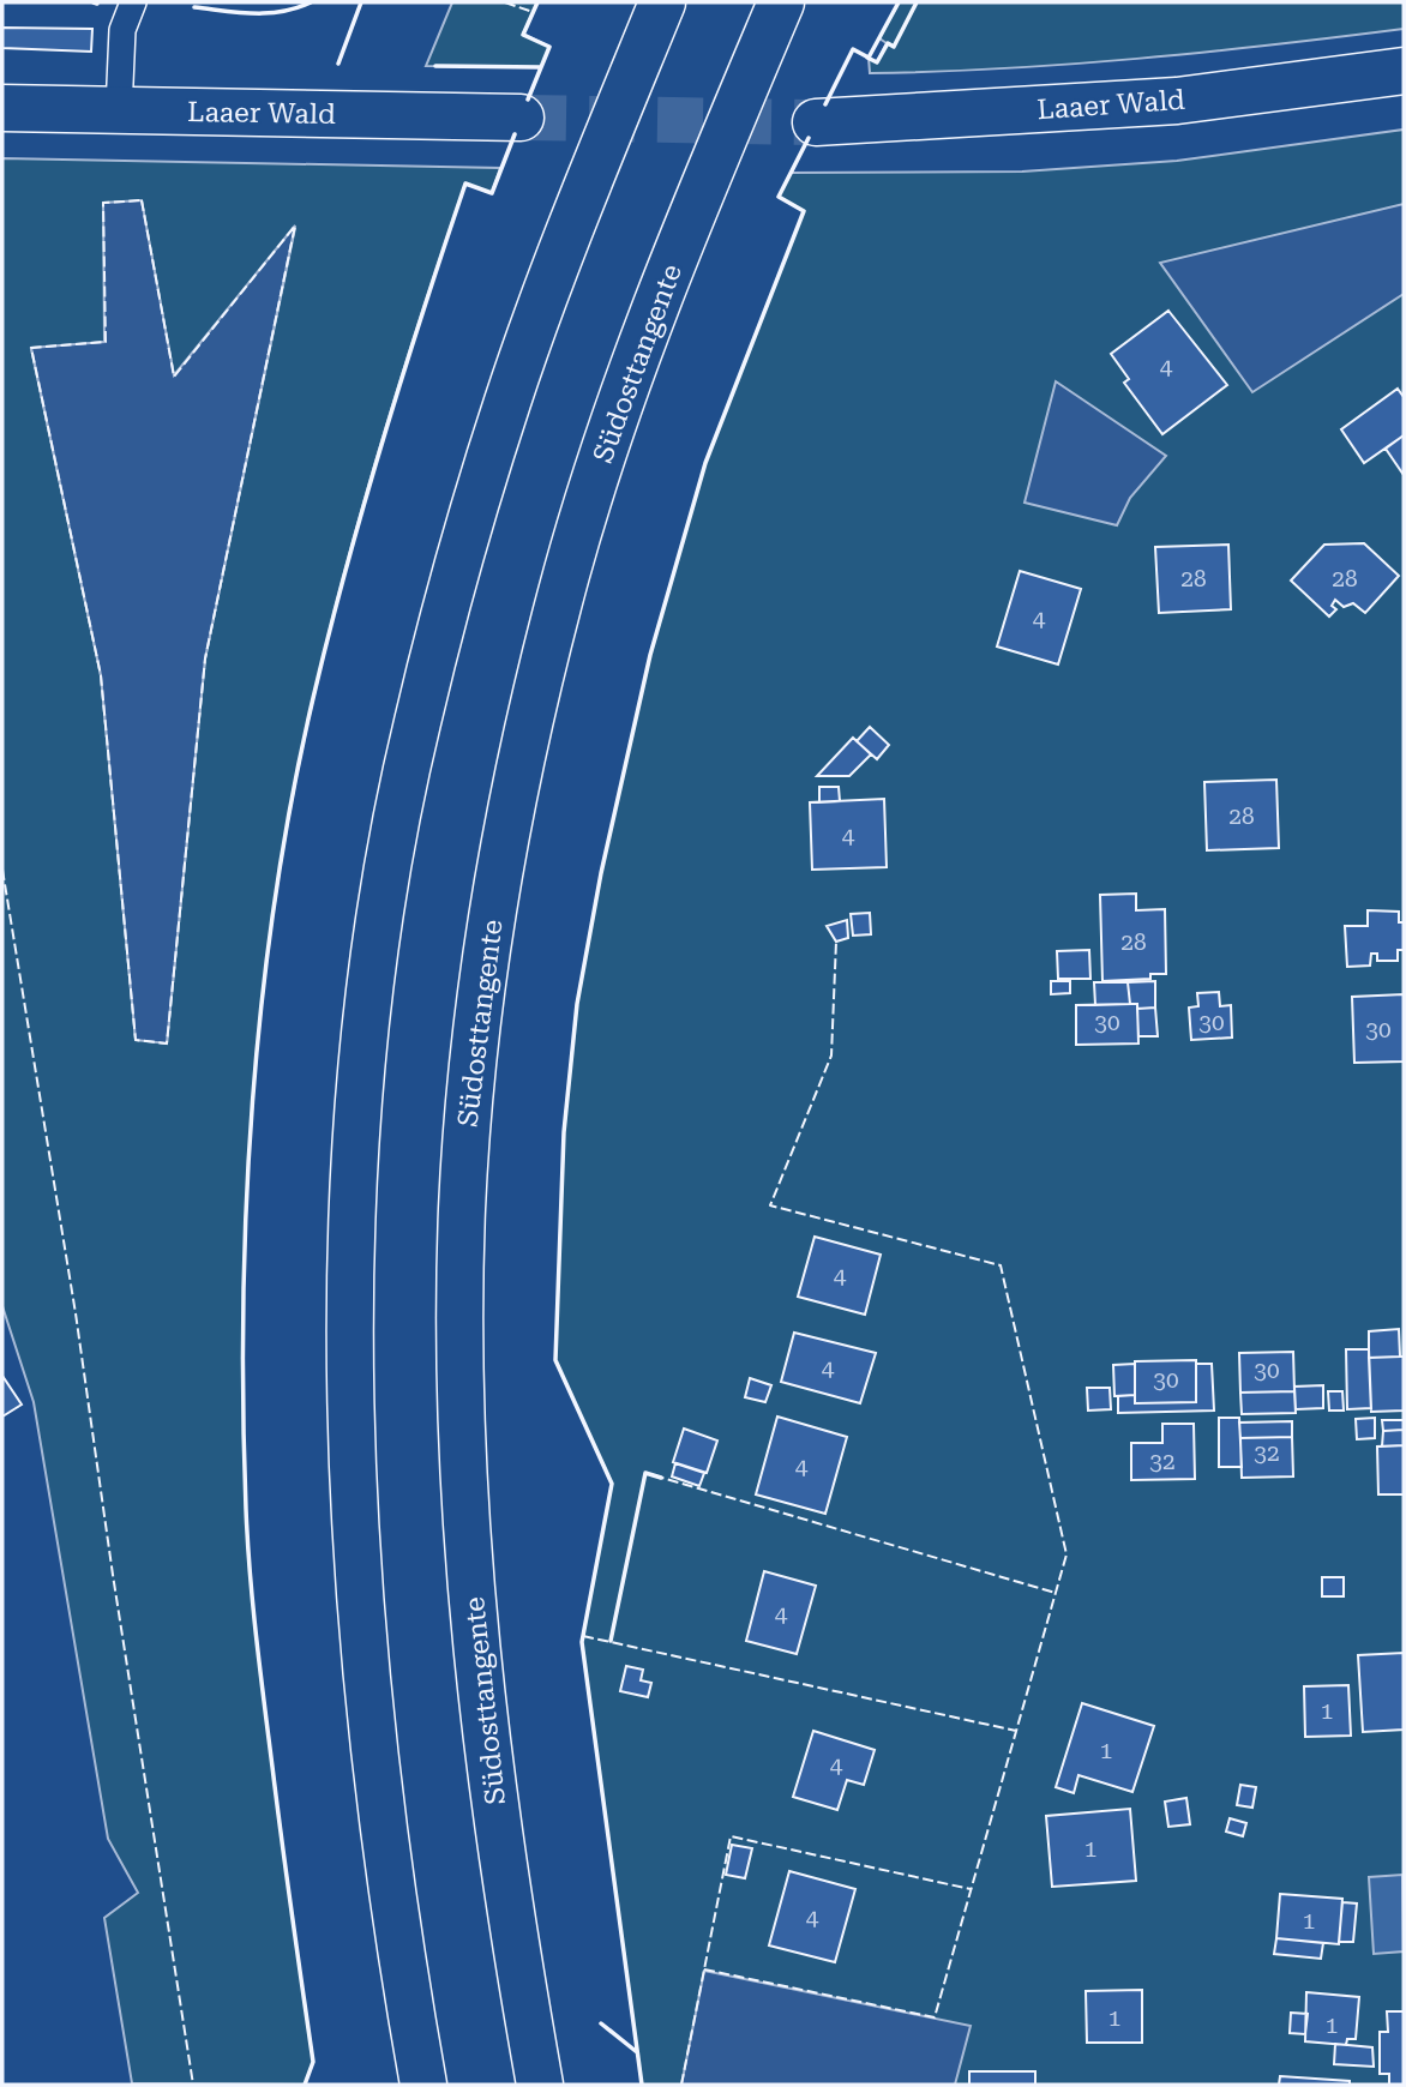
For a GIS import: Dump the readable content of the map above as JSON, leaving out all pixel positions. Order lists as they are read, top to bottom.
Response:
{
  "streets": {
    "main road": ["Laaer Wald", "Südosttangente"]
  },
  "house_numbers": [
    "4",
    "28",
    "28",
    "4",
    "28",
    "4",
    "28",
    "30",
    "30",
    "30",
    "4",
    "4",
    "30",
    "30",
    "32",
    "32",
    "4",
    "4",
    "1",
    "1",
    "4",
    "1",
    "4",
    "1",
    "1",
    "1"
  ]
}
